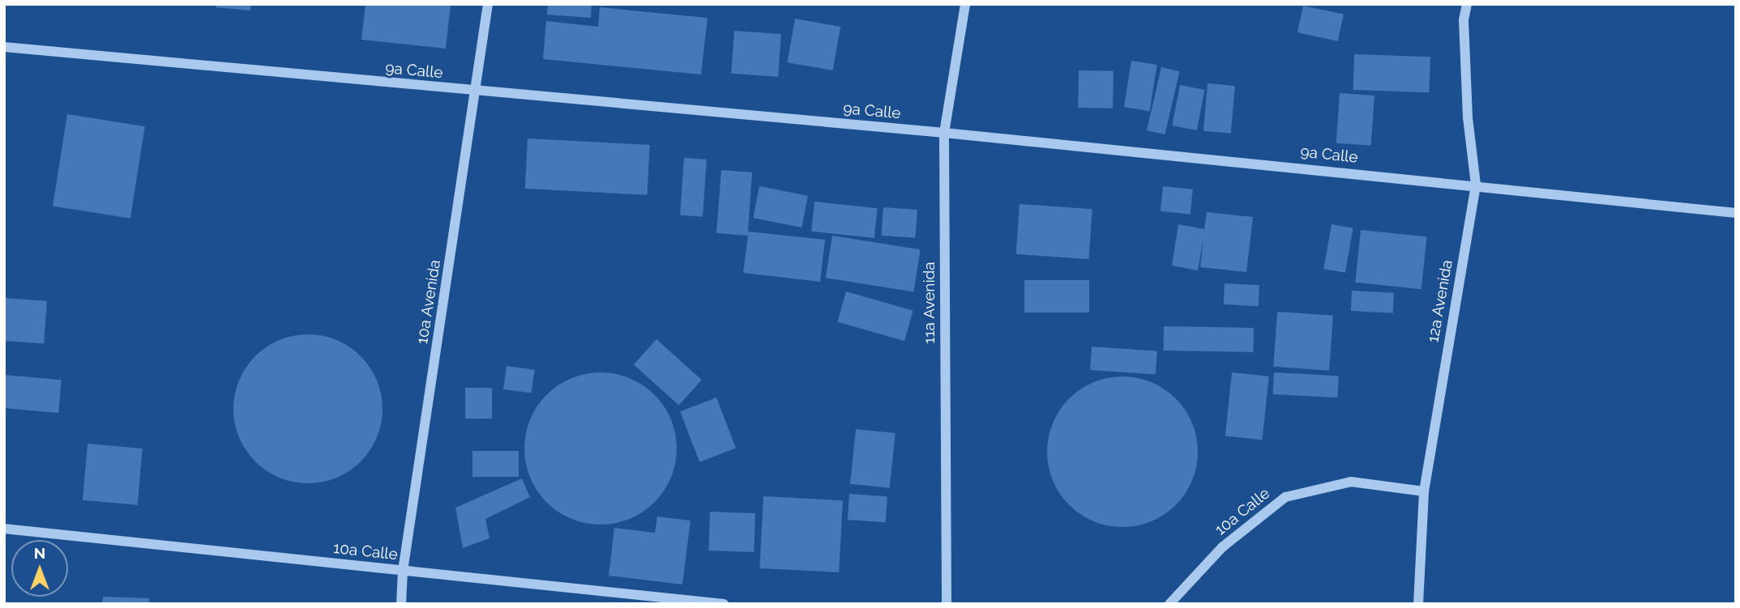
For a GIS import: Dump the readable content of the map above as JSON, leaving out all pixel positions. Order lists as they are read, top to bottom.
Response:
{
  "streets": {
    "street": [
      "9a Calle",
      "12a Avenida",
      "10a Avenida",
      "11a Avenida",
      "10a Calle"
    ]
  },
  "crossings": [
    ["9a Calle", "12a Avenida"],
    ["9a Calle", "10a Avenida"],
    ["9a Calle", "11a Avenida"],
    ["12a Avenida", "10a Calle"],
    ["10a Avenida", "10a Calle"]
  ],
  "north": "top"
}
